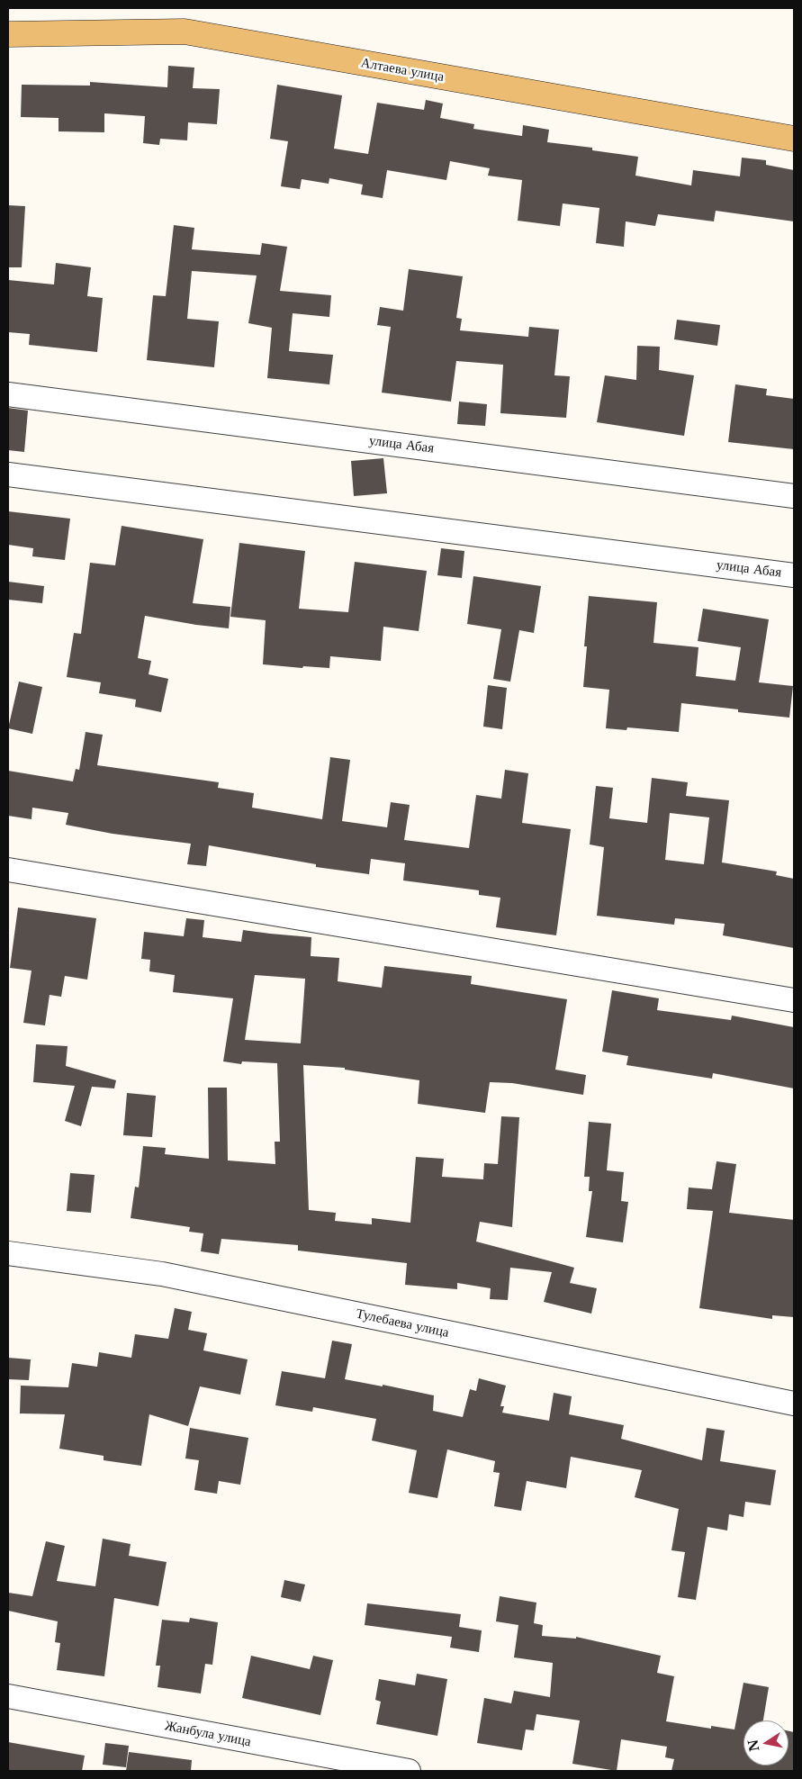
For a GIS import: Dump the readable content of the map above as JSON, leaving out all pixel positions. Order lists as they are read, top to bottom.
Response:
{
  "streets": {
    "main road": ["Алтаева улица"],
    "street": ["улица Абая", "Тулебаева улица", "Жанбула улица"]
  },
  "north": "left"
}
